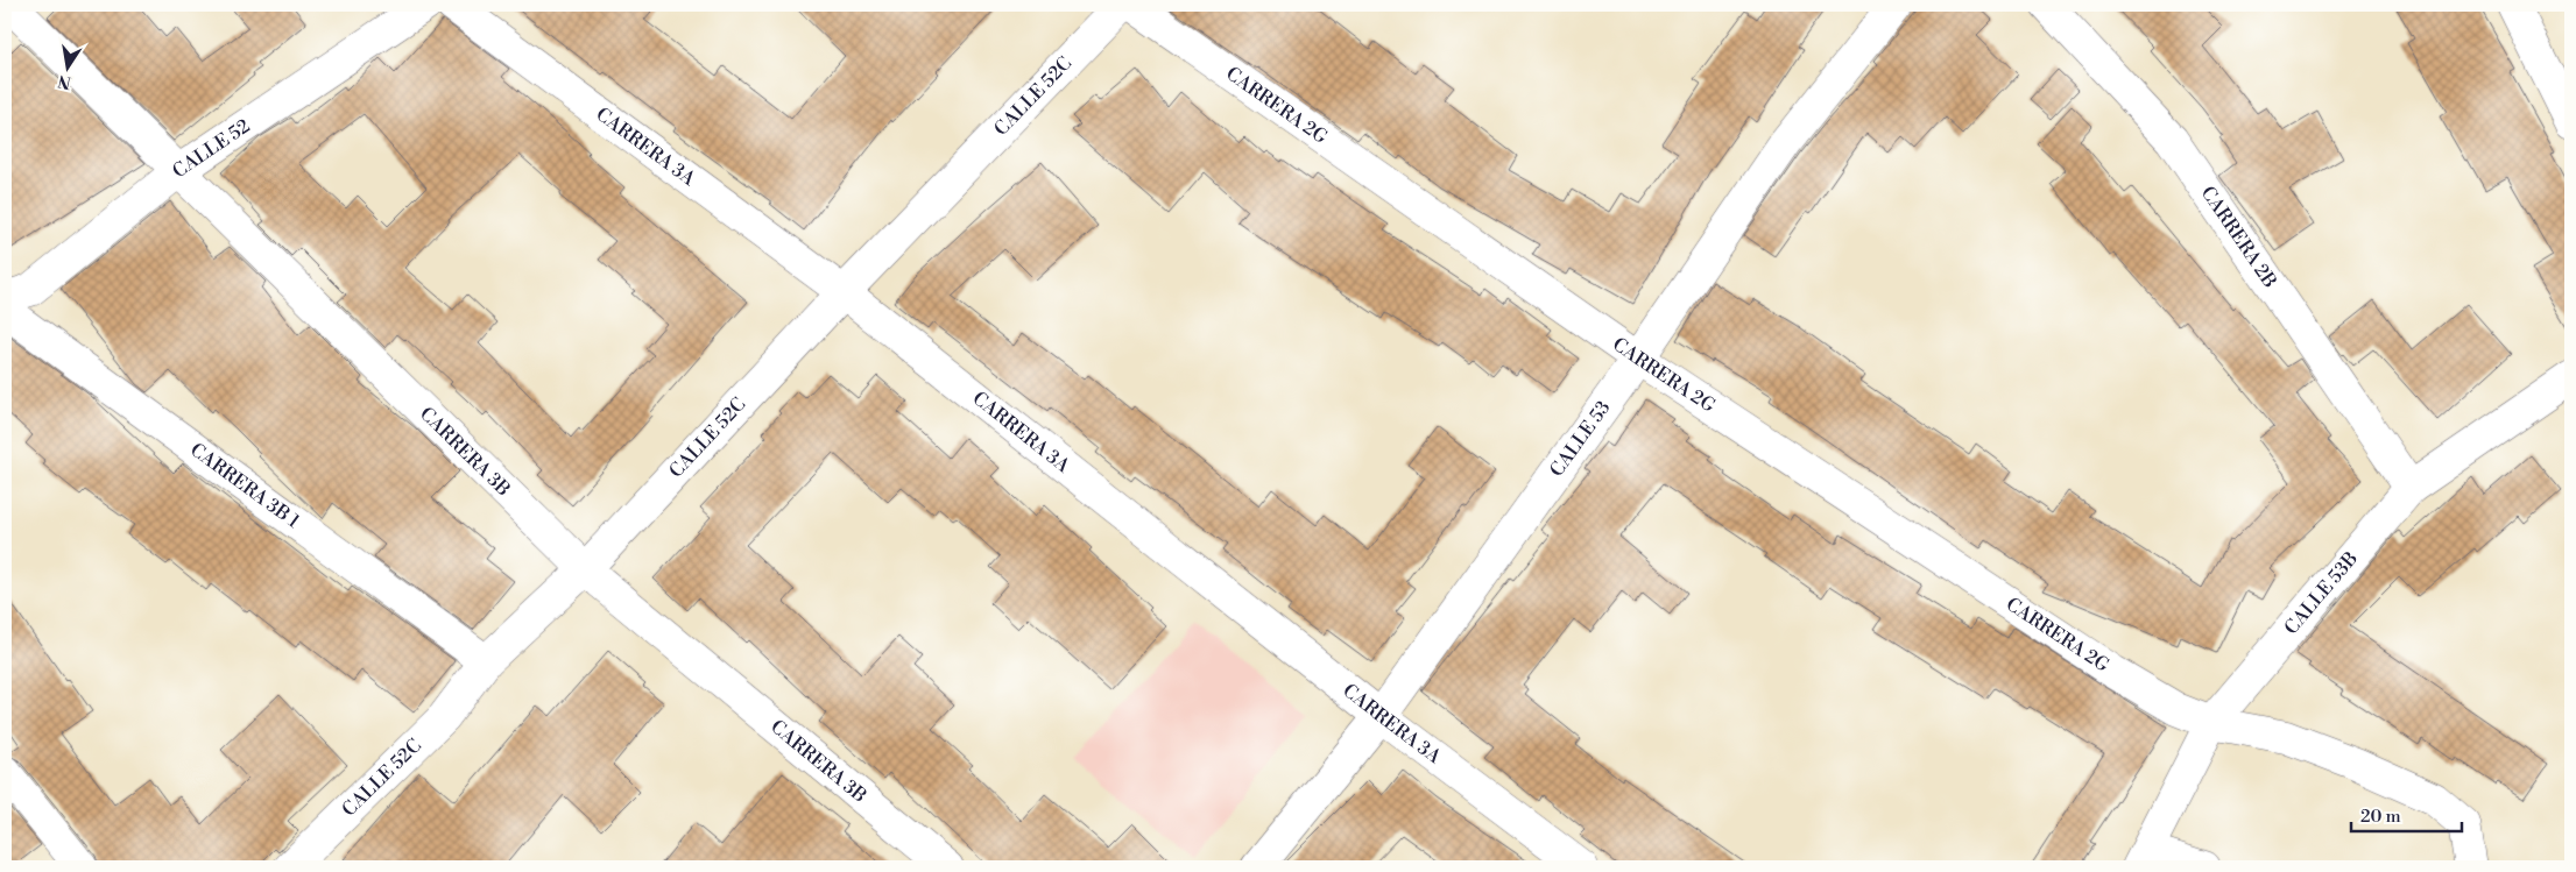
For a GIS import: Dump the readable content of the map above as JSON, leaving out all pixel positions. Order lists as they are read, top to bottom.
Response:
{
  "streets": {
    "street": [
      "CALLE 52C",
      "CARRERA 2G",
      "CARRERA 3A",
      "CALLE 52",
      "CARRERA 2B",
      "CALLE 53",
      "CARRERA 3B",
      "CARRERA 3B 1",
      "CALLE 53B"
    ]
  },
  "crossings": [
    ["CALLE 52C", "CARRERA 3A"],
    ["CALLE 52C", "CARRERA 3B"],
    ["CALLE 52C", "CARRERA 3B 1"],
    ["CARRERA 2G", "CALLE 53"],
    ["CARRERA 2G", "CALLE 53B"],
    ["CARRERA 3A", "CALLE 53"],
    ["CALLE 52", "CARRERA 3B"],
    ["CARRERA 2B", "CALLE 53B"]
  ],
  "scale_bar": "20 m",
  "north": "bottom"
}
